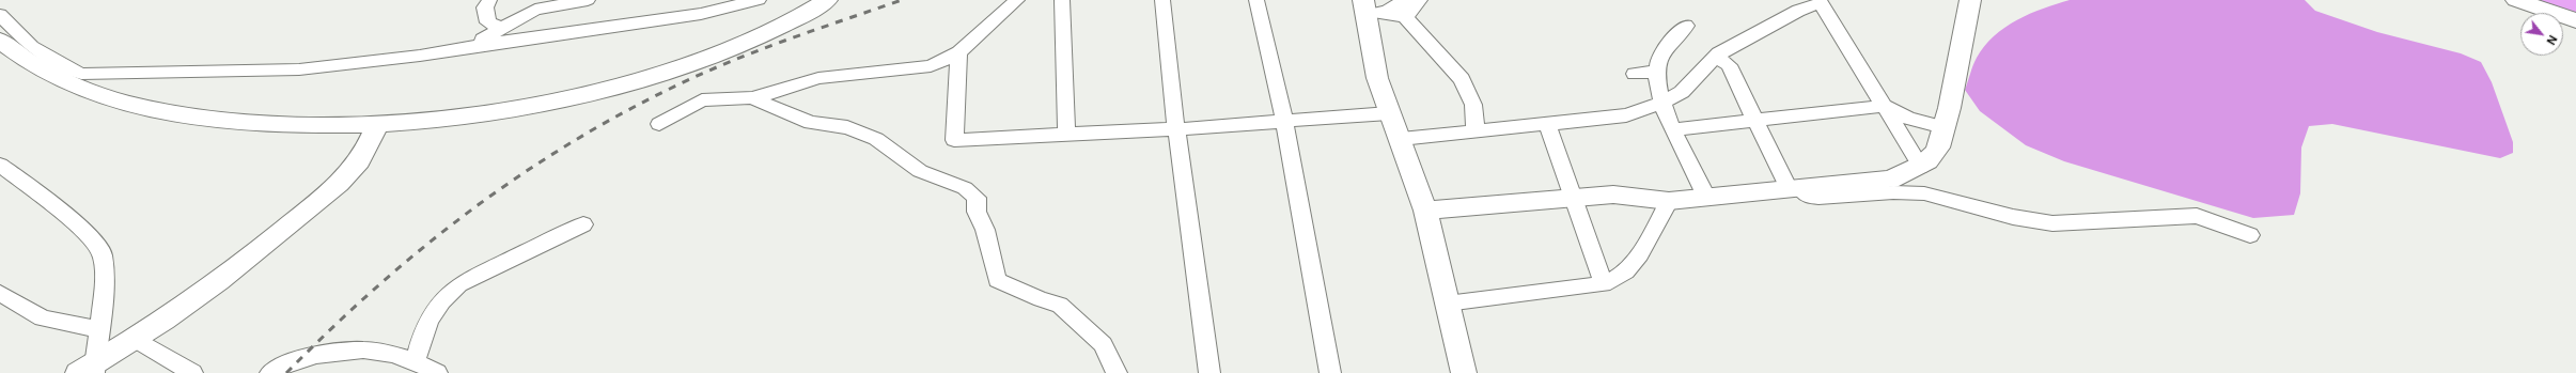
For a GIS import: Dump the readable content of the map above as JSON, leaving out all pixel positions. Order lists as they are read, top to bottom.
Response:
{
  "north": "bottom right"
}
